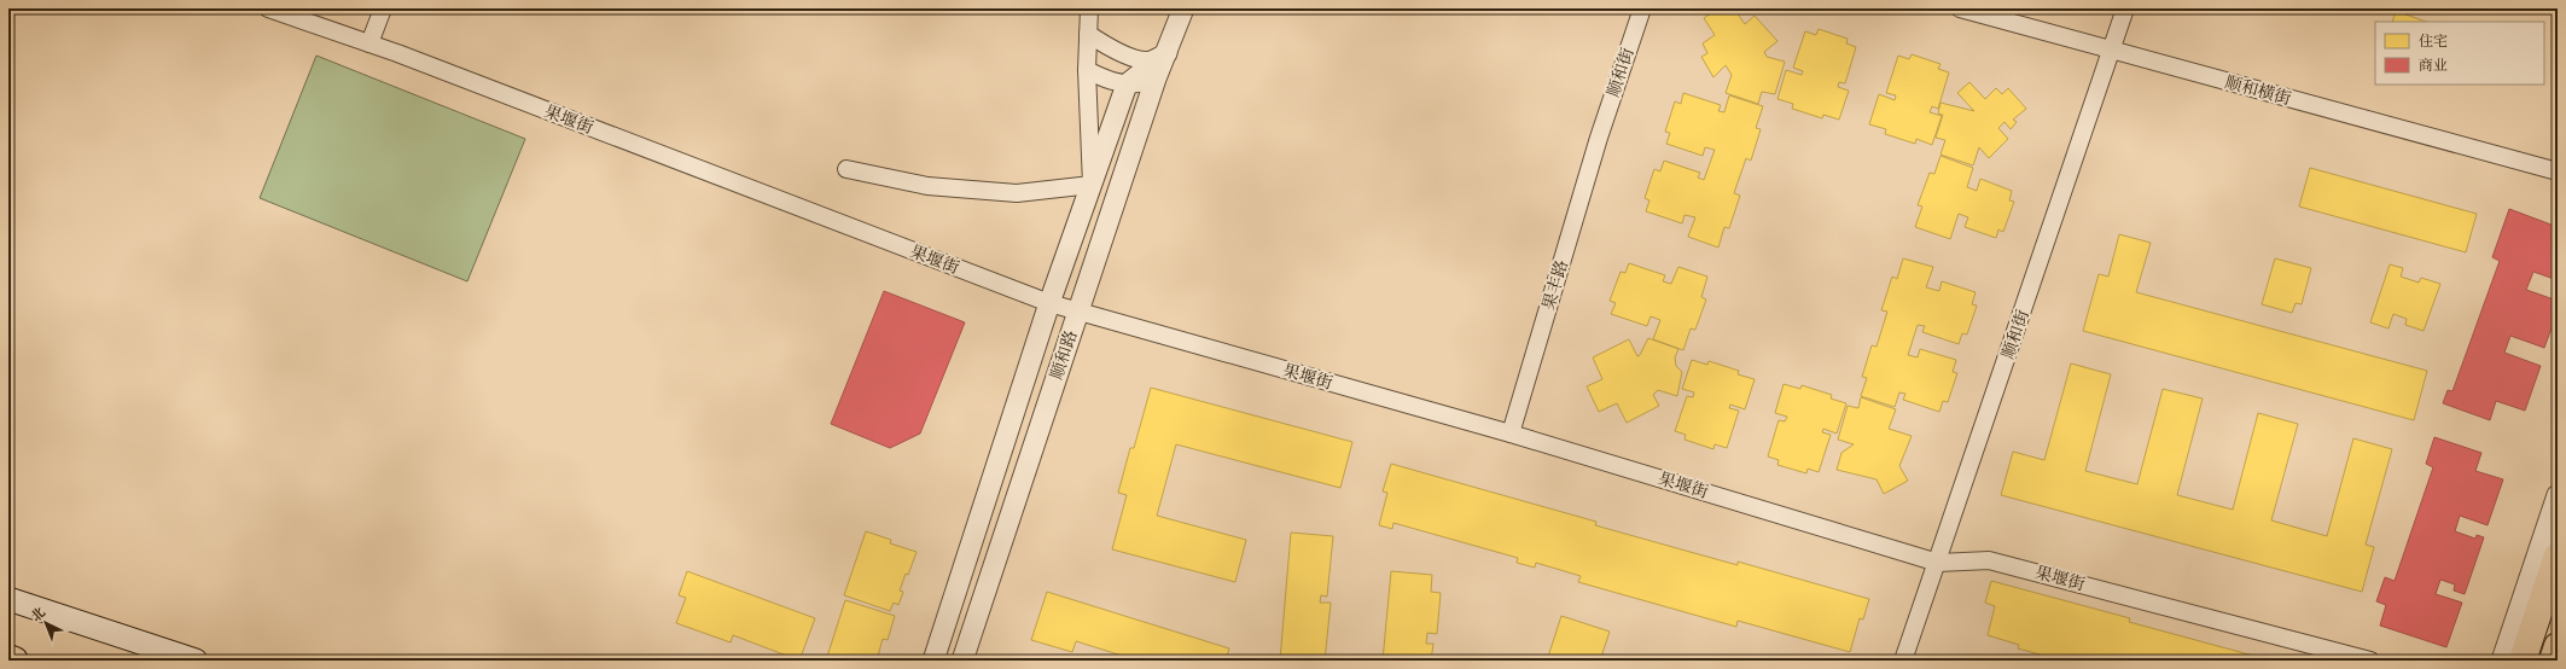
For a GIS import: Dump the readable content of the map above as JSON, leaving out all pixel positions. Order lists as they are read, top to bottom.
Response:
{
  "streets": {
    "street": [
      "顺和街",
      "顺和横街",
      "果堰街",
      "果丰路",
      "顺和路"
    ]
  },
  "crossings": [
    ["顺和街", "顺和横街"],
    ["顺和街", "果堰街"],
    ["顺和街", "果丰路"],
    ["果堰街", "果丰路"],
    ["果堰街", "顺和路"]
  ],
  "legend": ["住宅", "商业"],
  "north": "top left"
}
